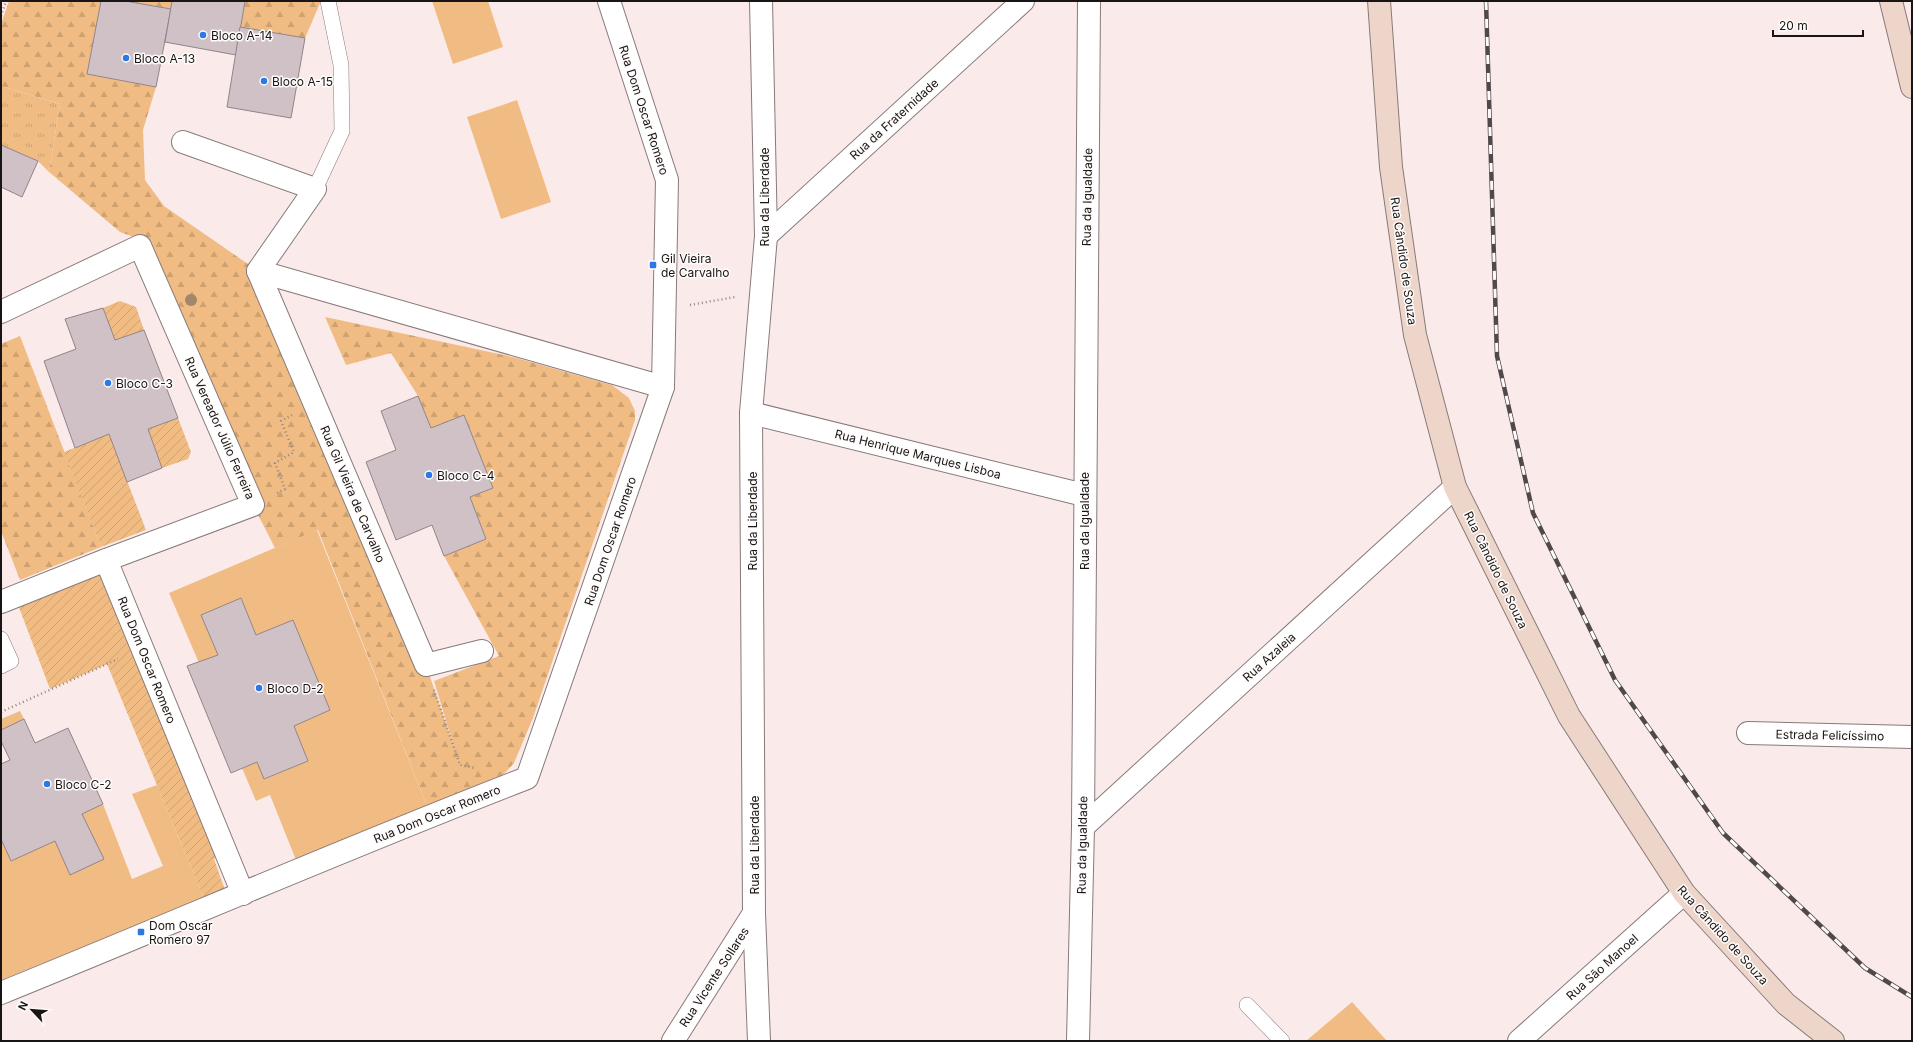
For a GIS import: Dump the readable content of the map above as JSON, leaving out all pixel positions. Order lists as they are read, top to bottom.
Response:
{
  "streets": {
    "street": [
      "Rua Dom Oscar Romero",
      "Rua da Fraternidade",
      "Rua da Liberdade",
      "Rua da Igualdade",
      "Rua Cândido de Souza",
      "Rua Vereador Júlio Ferreira",
      "Rua Henrique Marques Lisboa",
      "Rua Gil Vieira de Carvalho",
      "Rua Azaleia",
      "Estrada Felicíssimo",
      "Rua São Manoel",
      "Rua Vicente Sollares"
    ]
  },
  "crossings": [
    ["Rua Dom Oscar Romero", "Rua Vereador Júlio Ferreira"],
    ["Rua da Fraternidade", "Rua da Liberdade"],
    ["Rua da Liberdade", "Rua Henrique Marques Lisboa"],
    ["Rua da Liberdade", "Rua Vicente Sollares"],
    ["Rua da Igualdade", "Rua Henrique Marques Lisboa"],
    ["Rua da Igualdade", "Rua Azaleia"],
    ["Rua Cândido de Souza", "Rua Azaleia"],
    ["Rua Cândido de Souza", "Rua São Manoel"]
  ],
  "places": {
    "other": [
      "Bloco A-14",
      "Bloco A-13",
      "Bloco A-15",
      "Bloco C-3",
      "Bloco C-4",
      "Bloco D-2",
      "Bloco C-2"
    ],
    "transit": ["Gil Vieira de Carvalho", "Dom Oscar Romero 97"]
  },
  "scale_bar": "20 m",
  "north": "top left"
}
